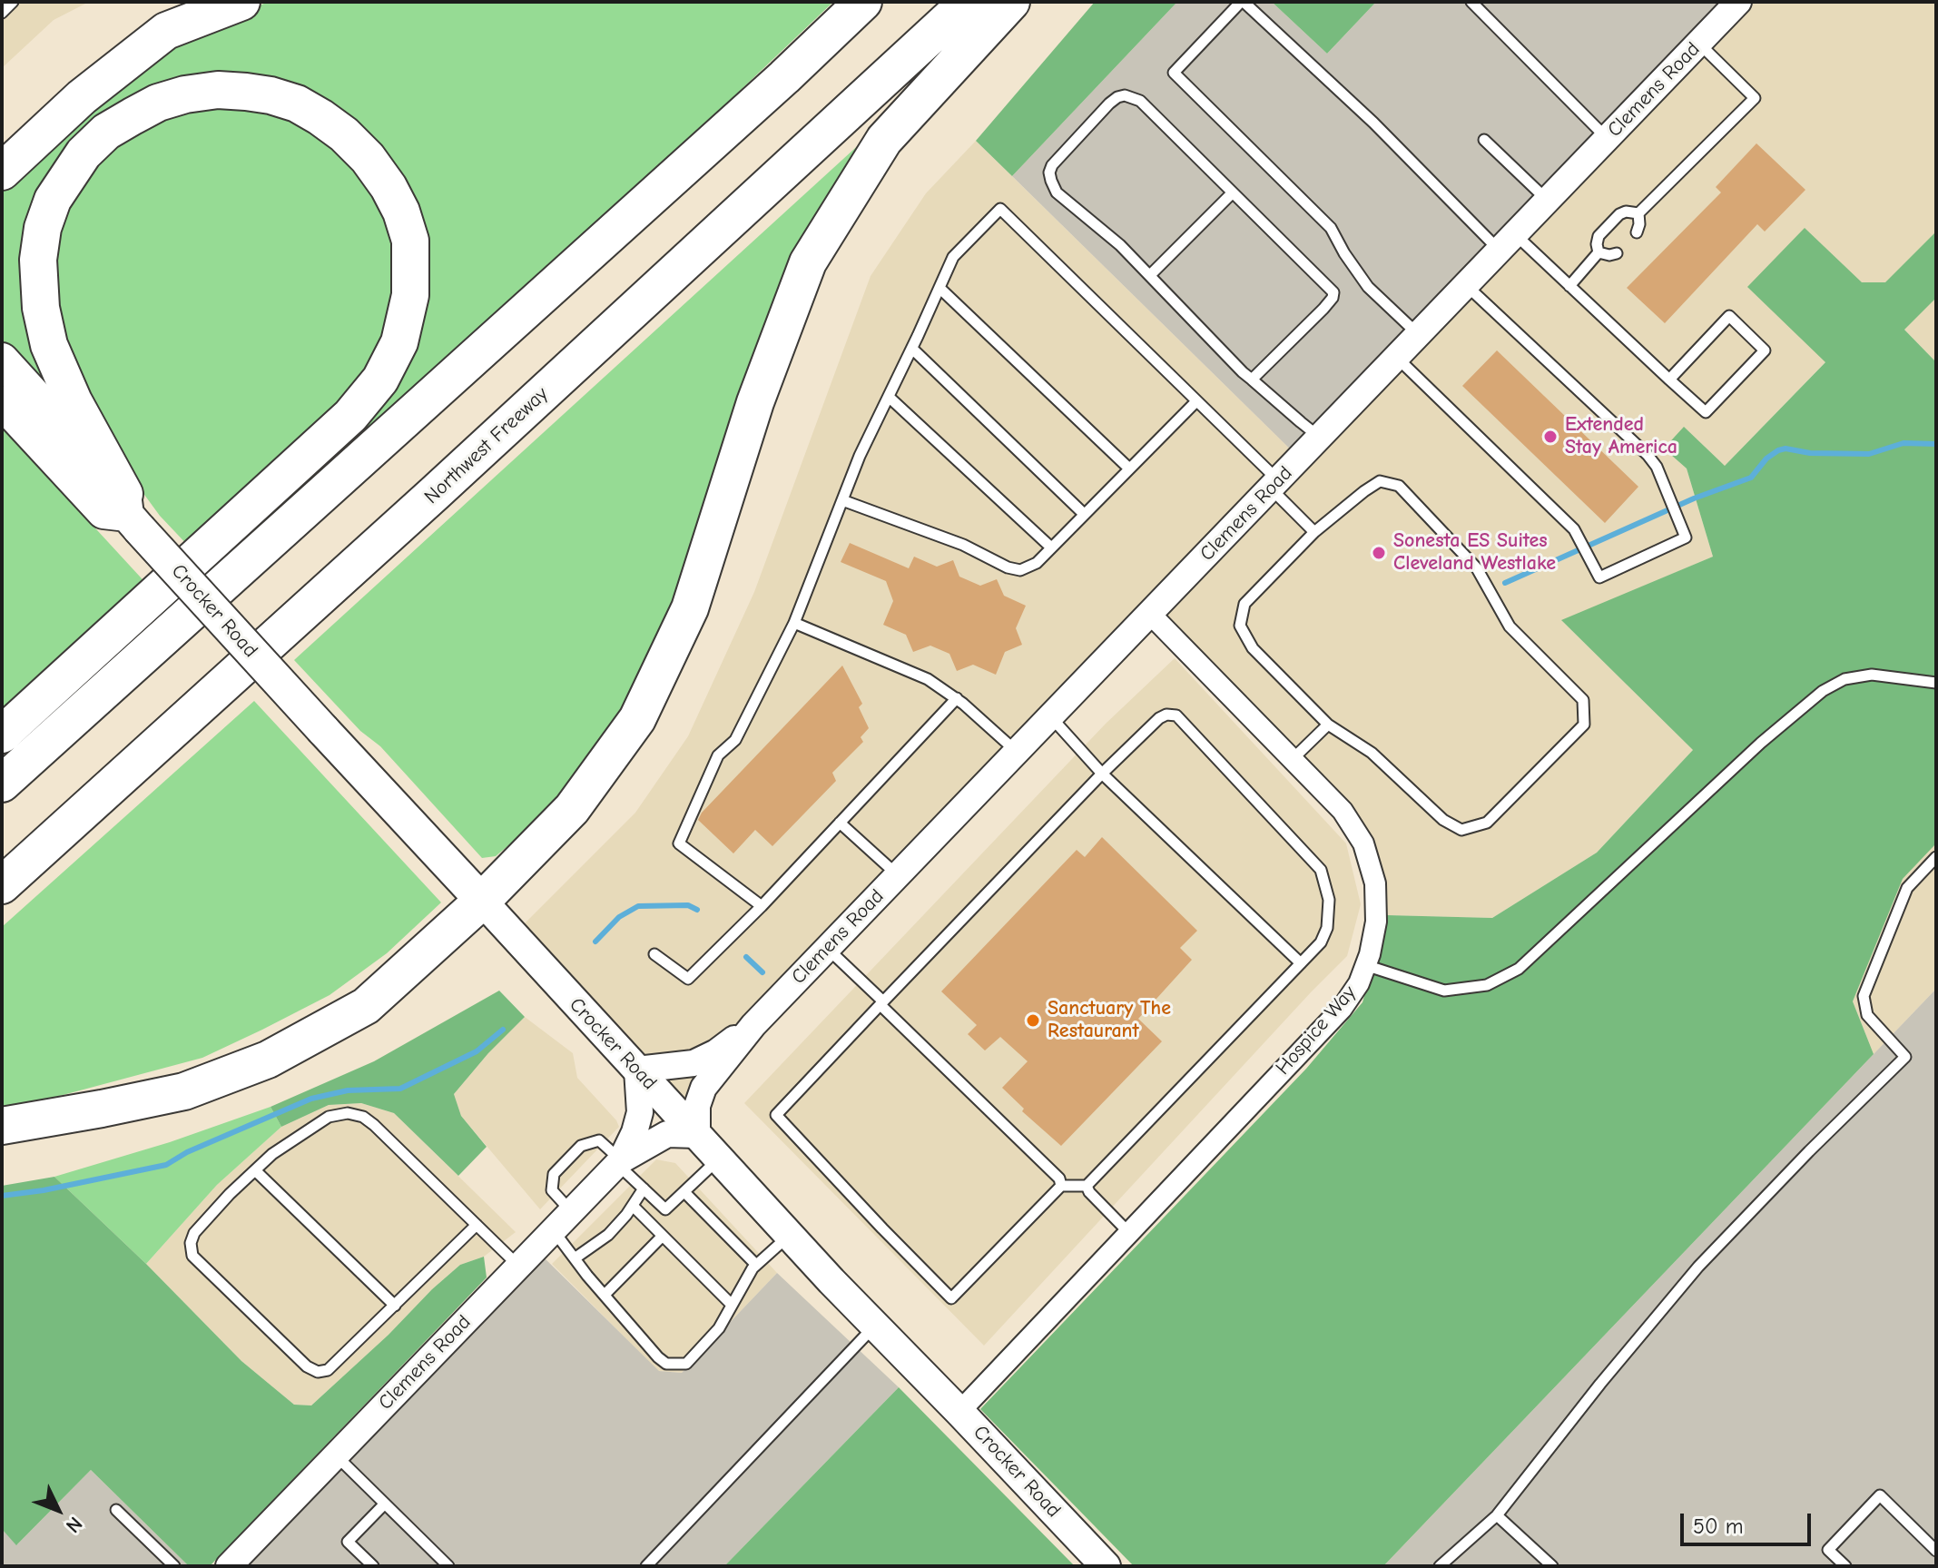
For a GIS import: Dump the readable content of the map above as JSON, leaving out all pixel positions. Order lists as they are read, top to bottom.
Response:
{
  "streets": {
    "highway": ["Northwest Freeway"],
    "main road": ["Crocker Road"],
    "street": ["Clemens Road", "Hospice Way"]
  },
  "crossings": [
    ["Clemens Road", "Crocker Road"],
    ["Clemens Road", "Hospice Way"],
    ["Crocker Road", "Hospice Way"]
  ],
  "places": ["Extended Stay America", "Sonesta ES Suites Cleveland Westlake", "Sanctuary The Restaurant"],
  "scale_bar": "50 m",
  "north": "bottom right"
}
